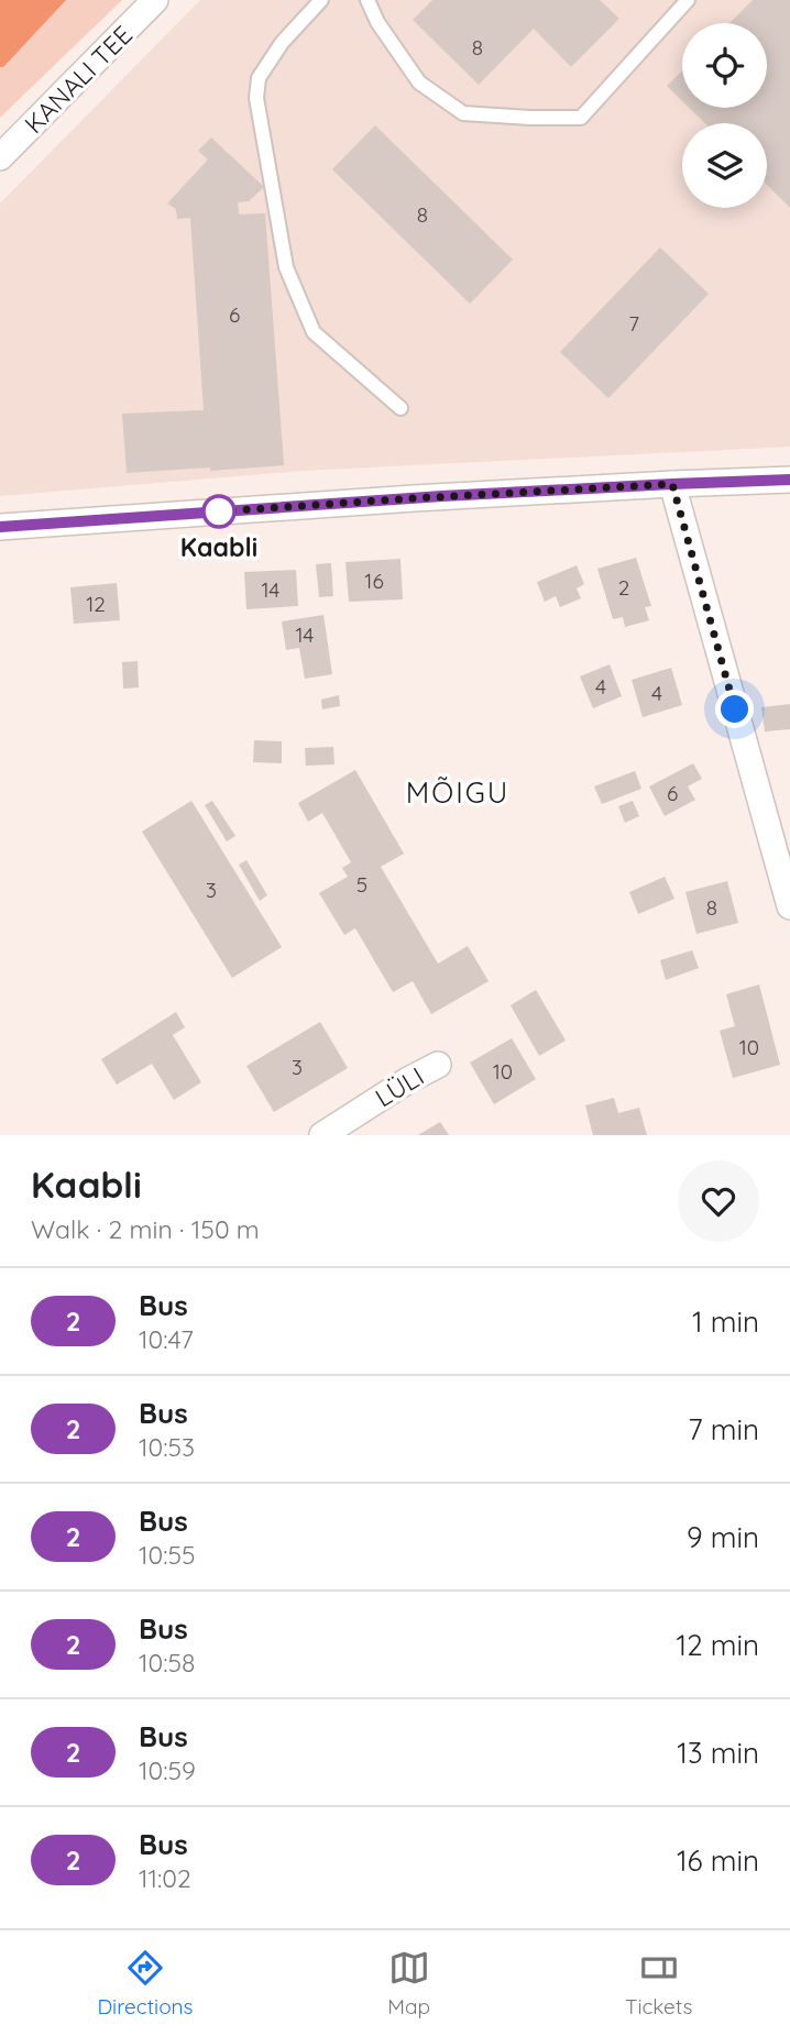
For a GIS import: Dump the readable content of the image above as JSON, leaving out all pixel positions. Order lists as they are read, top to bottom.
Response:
{
  "streets": {
    "street": ["KANALI TEE", "LÜLI"]
  },
  "districts": ["MÕIGU"],
  "places": ["Kaabli"],
  "lines": ["bus line 2"],
  "house_numbers": [
    "8",
    "8",
    "6",
    "7",
    "16",
    "2",
    "14",
    "12",
    "14",
    "4",
    "4",
    "6",
    "5",
    "3",
    "8",
    "10",
    "3",
    "10"
  ],
  "page": {
    "heading": ["Kaabli", "Walk · 2 min · 150 m"],
    "list": [
      {
        "mark": "2",
        "name": "Bus",
        "note": "10:47",
        "value": "1 min"
      },
      {
        "mark": "2",
        "name": "Bus",
        "note": "10:53",
        "value": "7 min"
      },
      {
        "mark": "2",
        "name": "Bus",
        "note": "10:55",
        "value": "9 min"
      },
      {
        "mark": "2",
        "name": "Bus",
        "note": "10:58",
        "value": "12 min"
      },
      {
        "mark": "2",
        "name": "Bus",
        "note": "10:59",
        "value": "13 min"
      },
      {
        "mark": "2",
        "name": "Bus",
        "note": "11:02",
        "value": "16 min"
      }
    ],
    "tabs": ["Directions", "Map", "Tickets"]
  }
}
